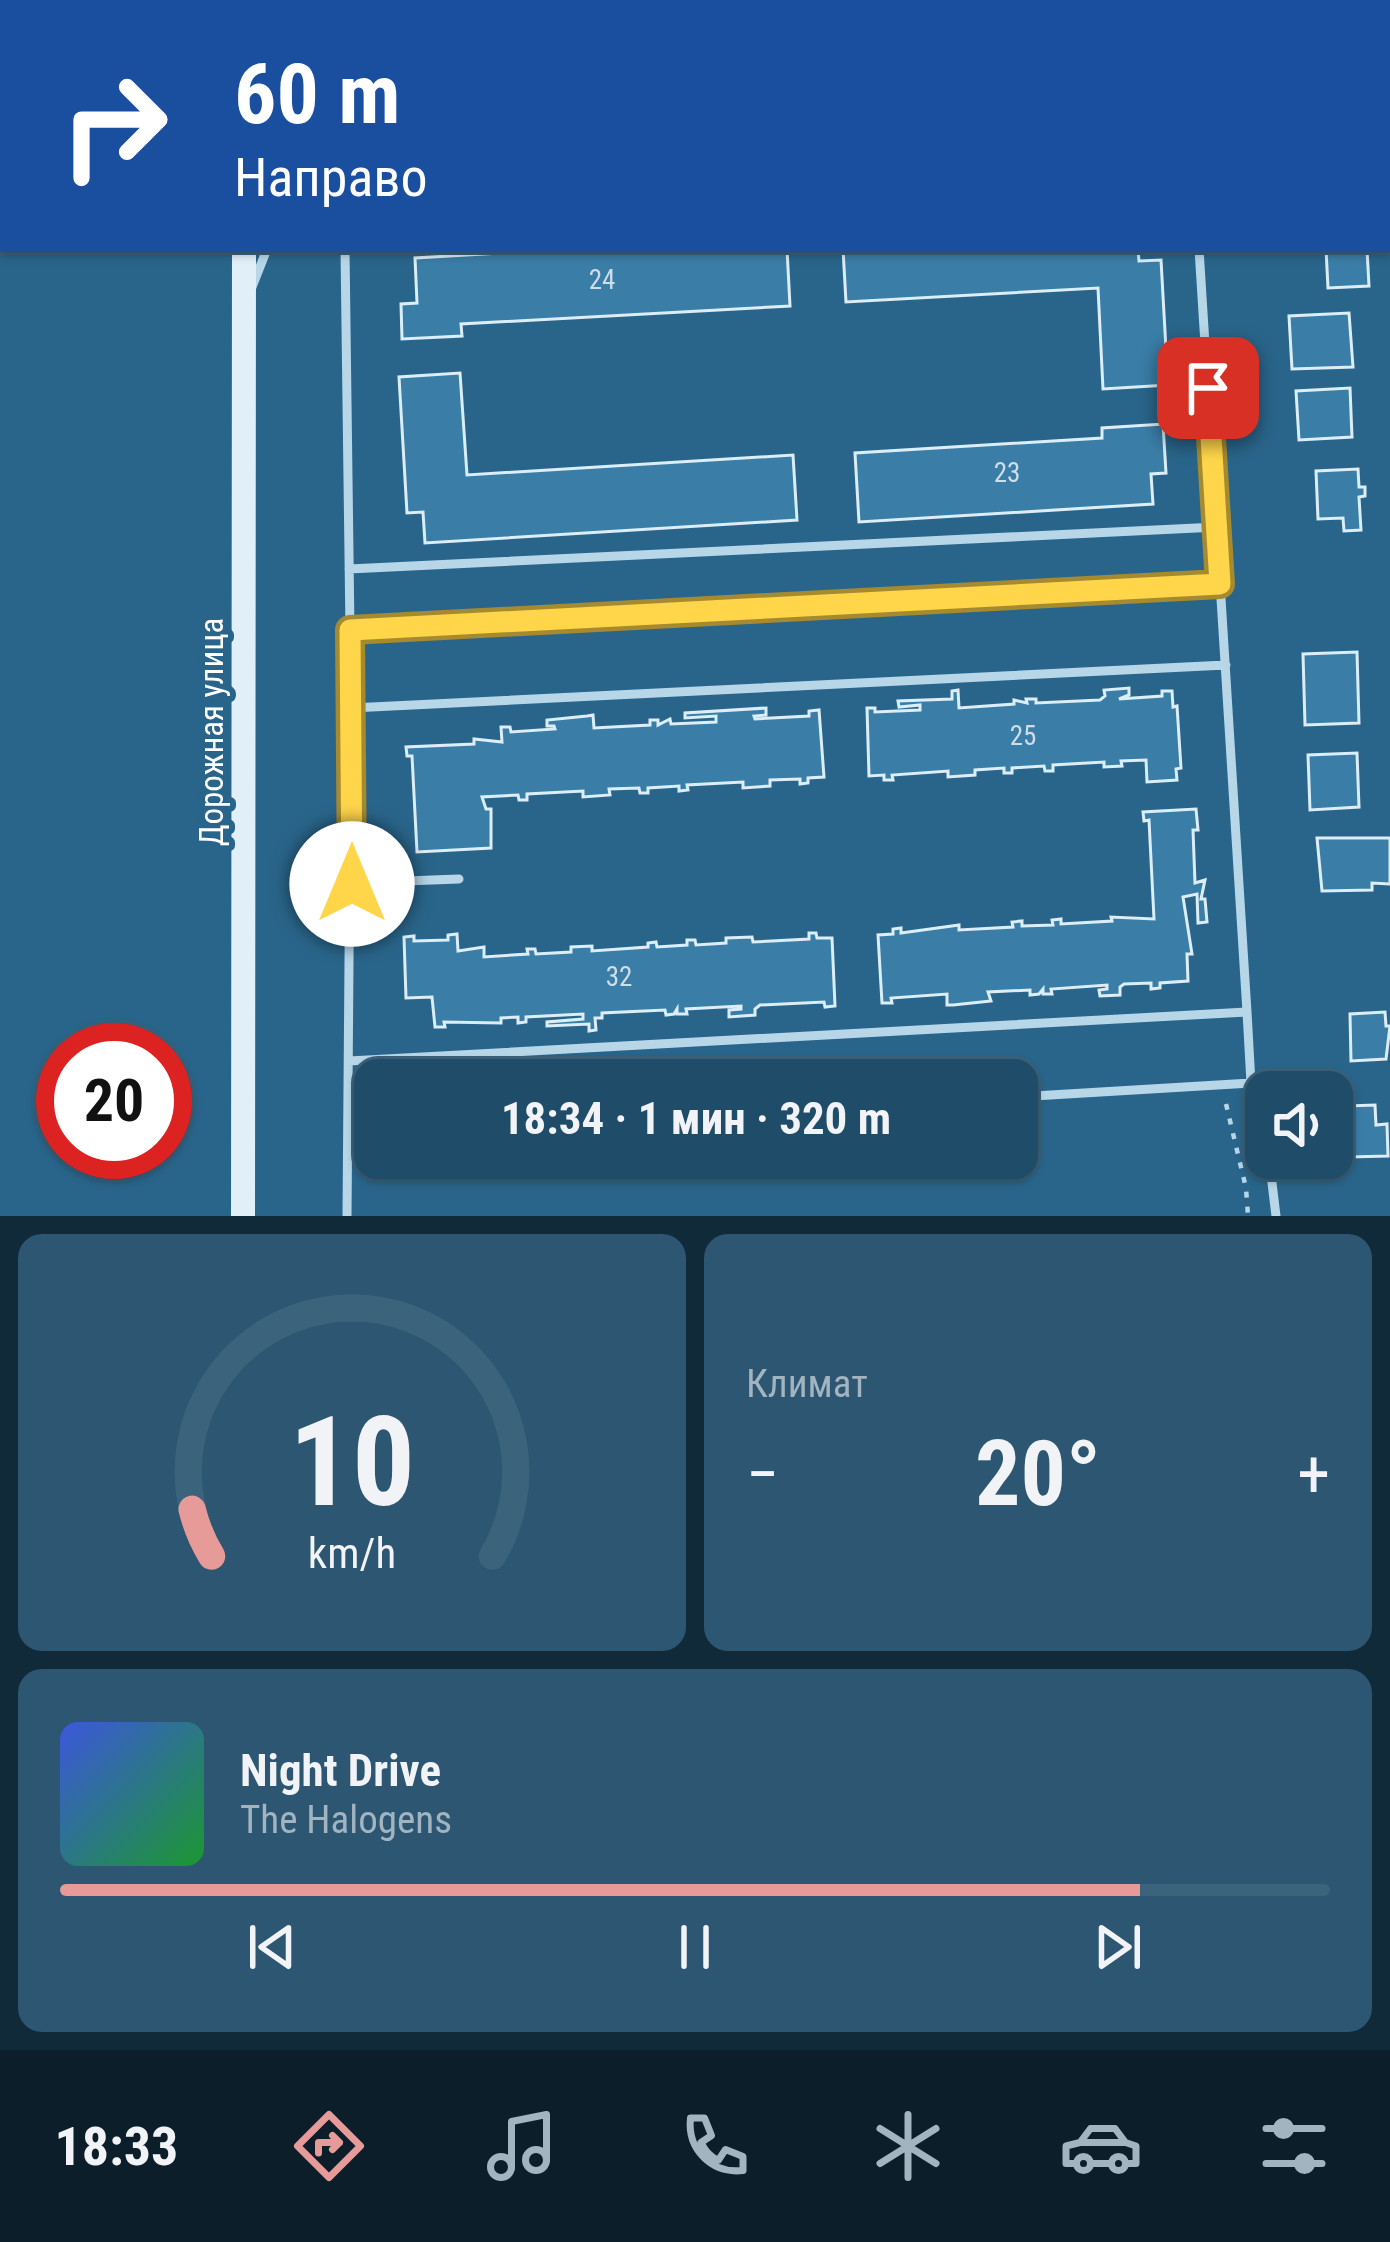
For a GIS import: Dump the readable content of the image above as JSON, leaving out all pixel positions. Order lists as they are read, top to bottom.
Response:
{
  "streets": {
    "main road": ["Дорожная улица"]
  },
  "house_numbers": [
    "24",
    "23",
    "25",
    "32"
  ],
  "page": {
    "turn": ["60 m", "Направо"],
    "limit": "20",
    "trip": "18:34 · 1 мин · 320 m",
    "tile": "Климат",
    "heat": ["−", "20°", "+"],
    "song": ["Night Drive", "The Halogens"],
    "tabs": "18:33",
    "gauge": ["10", "km/h"]
  }
}
